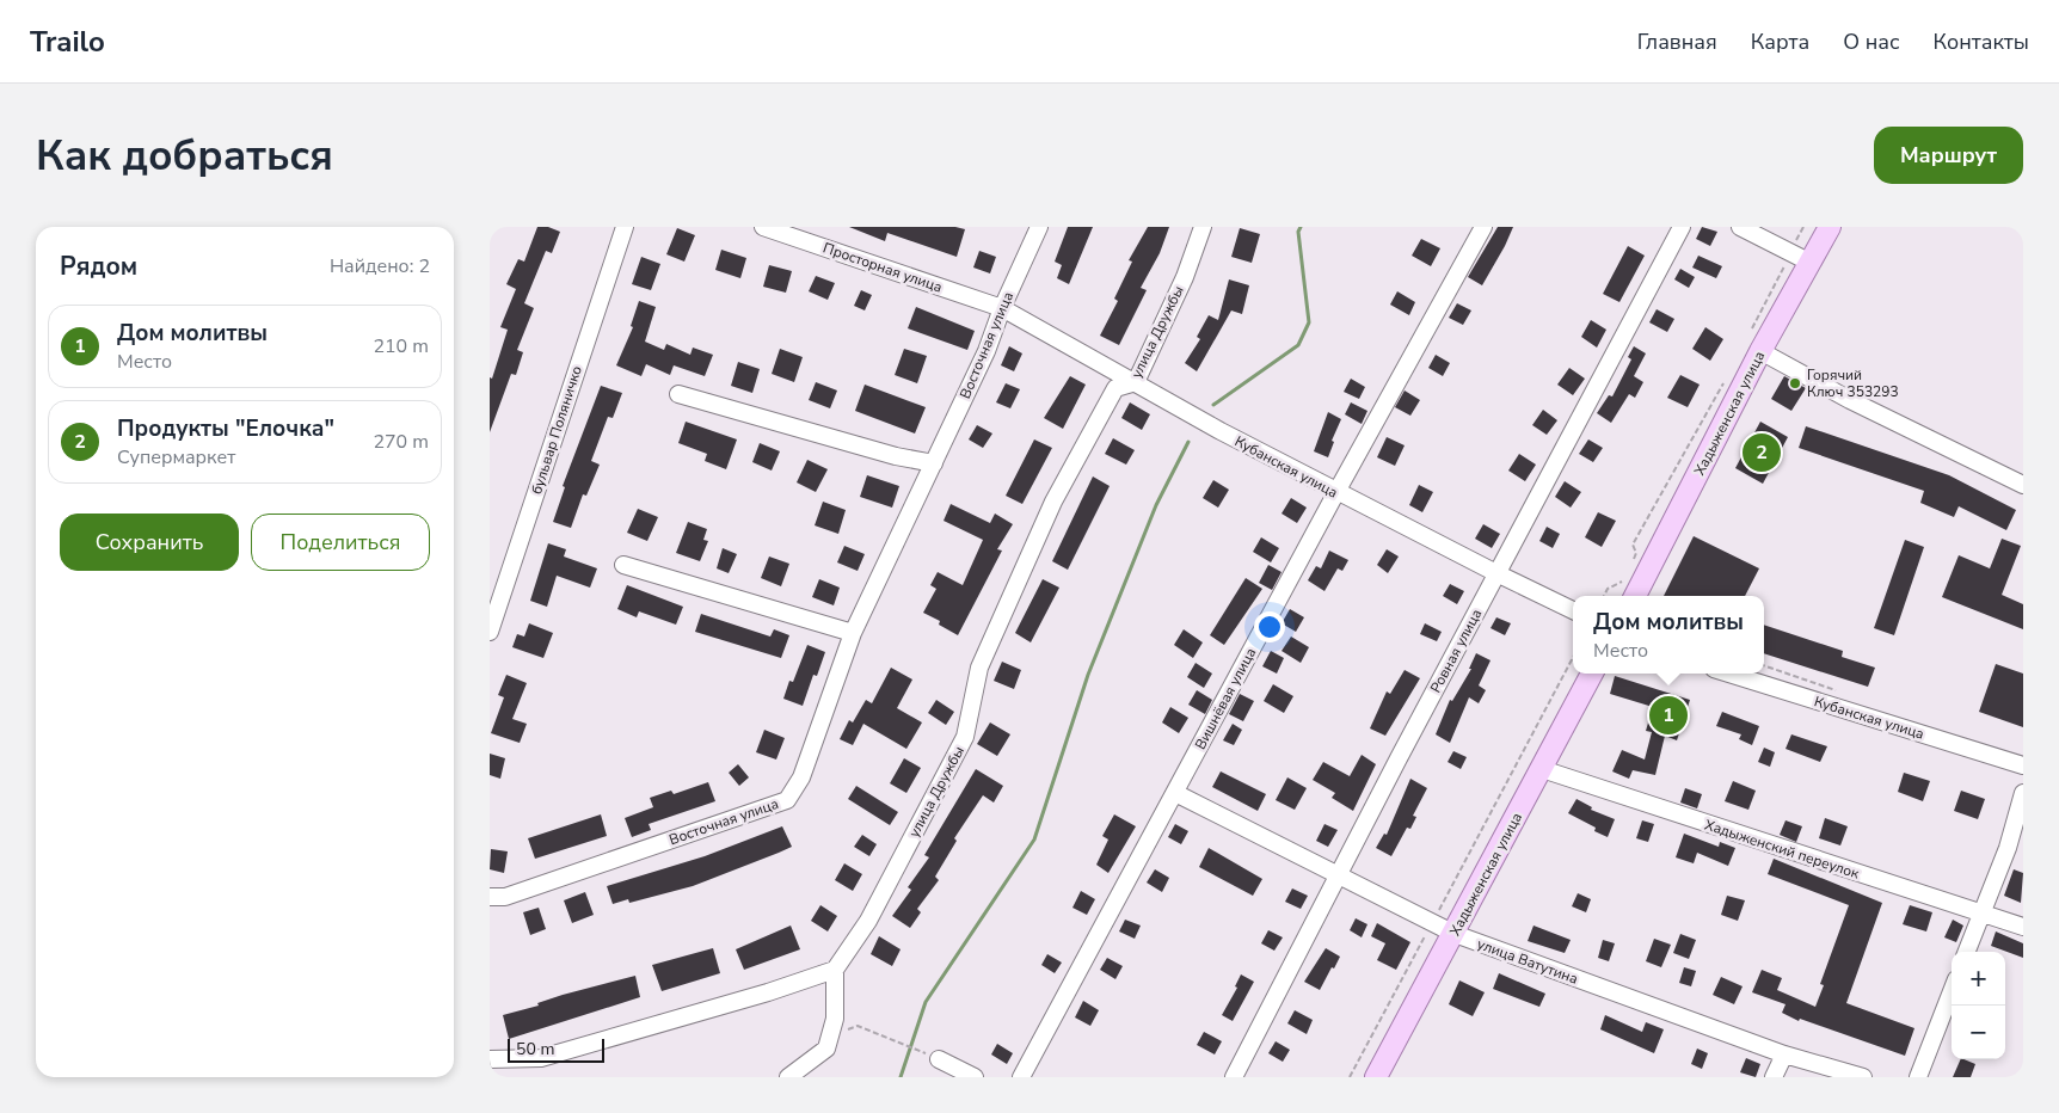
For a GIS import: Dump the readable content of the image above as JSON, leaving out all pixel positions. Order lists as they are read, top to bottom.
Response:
{
  "streets": {
    "main road": ["Хадыженская улица"],
    "street": [
      "Просторная улица",
      "улица Дружбы",
      "Восточная улица",
      "бульвар Поляничко",
      "Кубанская улица",
      "Ровная улица",
      "Вишнёвая улица",
      "Хадыженский переулок",
      "улица Ватутина"
    ]
  },
  "crossings": [
    ["Просторная улица", "Восточная улица"],
    ["Просторная улица", "Кубанская улица"],
    ["улица Дружбы", "Кубанская улица"],
    ["Восточная улица", "Кубанская улица"],
    ["Хадыженская улица", "Хадыженский переулок"],
    ["Хадыженская улица", "улица Ватутина"],
    ["Кубанская улица", "Ровная улица"],
    ["Кубанская улица", "Вишнёвая улица"],
    ["Ровная улица", "улица Ватутина"],
    ["Вишнёвая улица", "улица Ватутина"]
  ],
  "places": ["Горячий Ключ 353293"],
  "scale_bar": "50 m",
  "page": {
    "header": "Trailo",
    "nav": [
      "Главная",
      "Карта",
      "О нас",
      "Контакты"
    ],
    "buttons": [
      "Маршрут",
      ["Сохранить", "Поделиться"]
    ],
    "title": "Как добраться",
    "heading": ["Рядом", "Найдено: 2"],
    "list": [
      {
        "mark": "1",
        "name": "Дом молитвы",
        "note": "Место",
        "value": "210 m"
      },
      {
        "mark": "2",
        "name": "Продукты \"Елочка\"",
        "note": "Супермаркет",
        "value": "270 m"
      }
    ],
    "pins": ["2", "1"],
    "popup": ["Дом молитвы", "Место"],
    "map_buttons": ["+", "−"],
    "scale": "50 m"
  }
}
